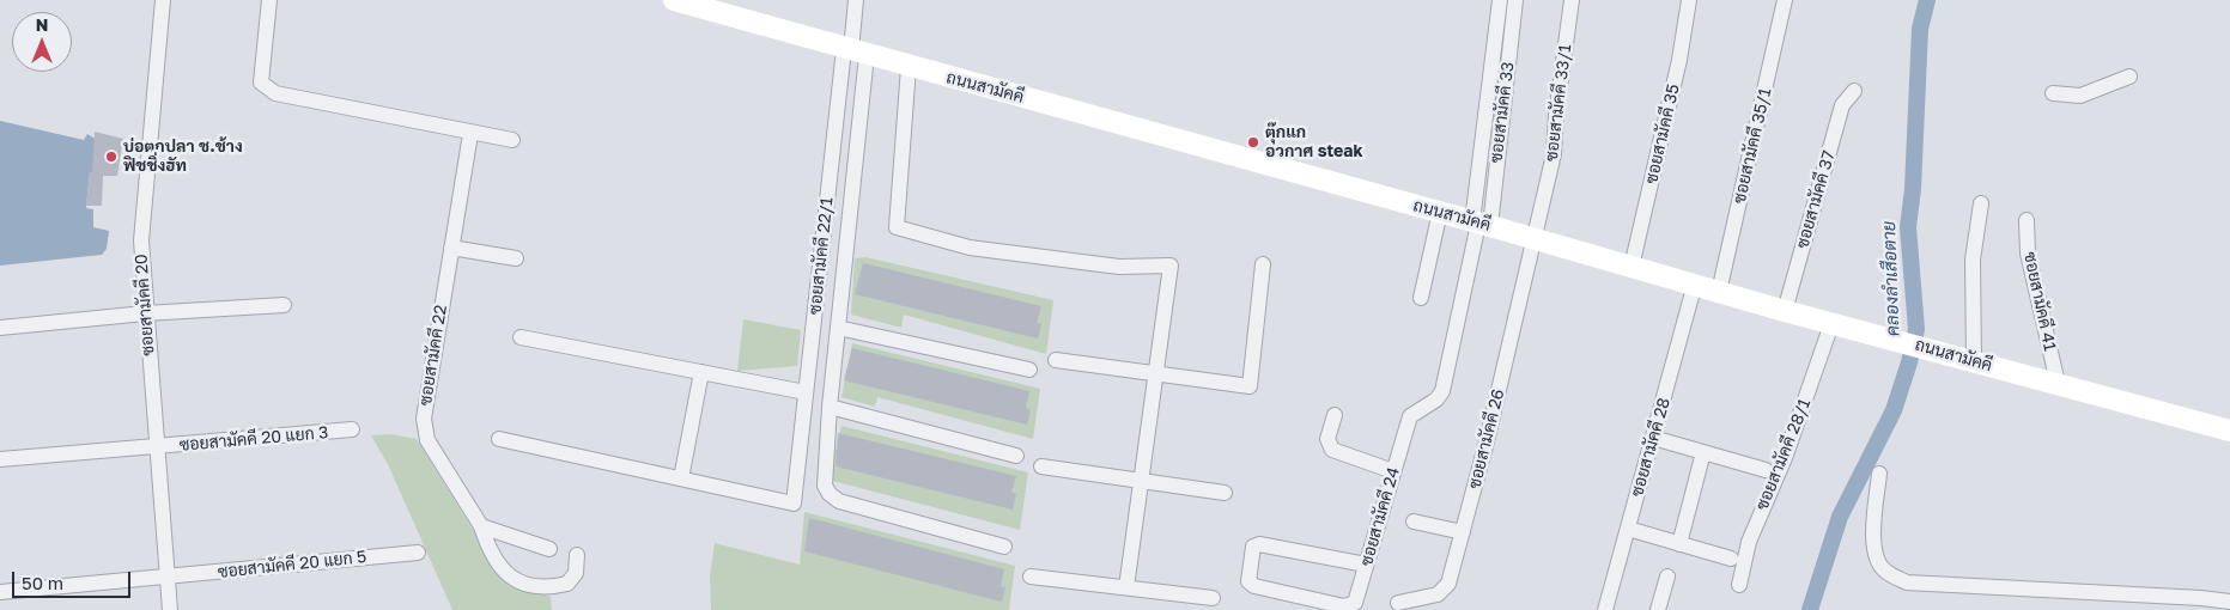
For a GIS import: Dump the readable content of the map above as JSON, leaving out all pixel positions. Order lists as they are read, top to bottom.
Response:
{
  "streets": {
    "main road": ["ถนนสามัคคี"],
    "street": [
      "ซอยสามัคคี 33/1",
      "ซอยสามัคคี 33",
      "ซอยสามัคคี 35",
      "ซอยสามัคคี 35/1",
      "ซอยสามัคคี 37",
      "ซอยสามัคคี 22/1",
      "ซอยสามัคคี 41",
      "ซอยสามัคคี 20",
      "ซอยสามัคคี 22",
      "ซอยสามัคคี 20 แยก 3",
      "ซอยสามัคคี 26",
      "ซอยสามัคคี 28",
      "ซอยสามัคคี 28/1",
      "ซอยสามัคคี 24",
      "ซอยสามัคคี 20 แยก 5"
    ]
  },
  "crossings": [
    ["ถนนสามัคคี", "ซอยสามัคคี 33/1"],
    ["ถนนสามัคคี", "ซอยสามัคคี 33"],
    ["ถนนสามัคคี", "ซอยสามัคคี 35"],
    ["ถนนสามัคคี", "ซอยสามัคคี 35/1"],
    ["ถนนสามัคคี", "ซอยสามัคคี 37"],
    ["ถนนสามัคคี", "ซอยสามัคคี 22/1"],
    ["ถนนสามัคคี", "ซอยสามัคคี 41"],
    ["ถนนสามัคคี", "ซอยสามัคคี 26"],
    ["ถนนสามัคคี", "ซอยสามัคคี 28"],
    ["ถนนสามัคคี", "ซอยสามัคคี 28/1"],
    ["ถนนสามัคคี", "ซอยสามัคคี 24"],
    ["ซอยสามัคคี 33/1", "ซอยสามัคคี 26"],
    ["ซอยสามัคคี 33", "ซอยสามัคคี 24"],
    ["ซอยสามัคคี 20", "ซอยสามัคคี 20 แยก 3"],
    ["ซอยสามัคคี 20", "ซอยสามัคคี 20 แยก 5"]
  ],
  "water": ["คลองลำเสือตาย"],
  "places": ["ตุ๊กแก อวกาศ steak", "บ่อตกปลา ช.ช้าง ฟิชชิ่งฮัท"],
  "scale_bar": "50 m",
  "north": "top"
}
